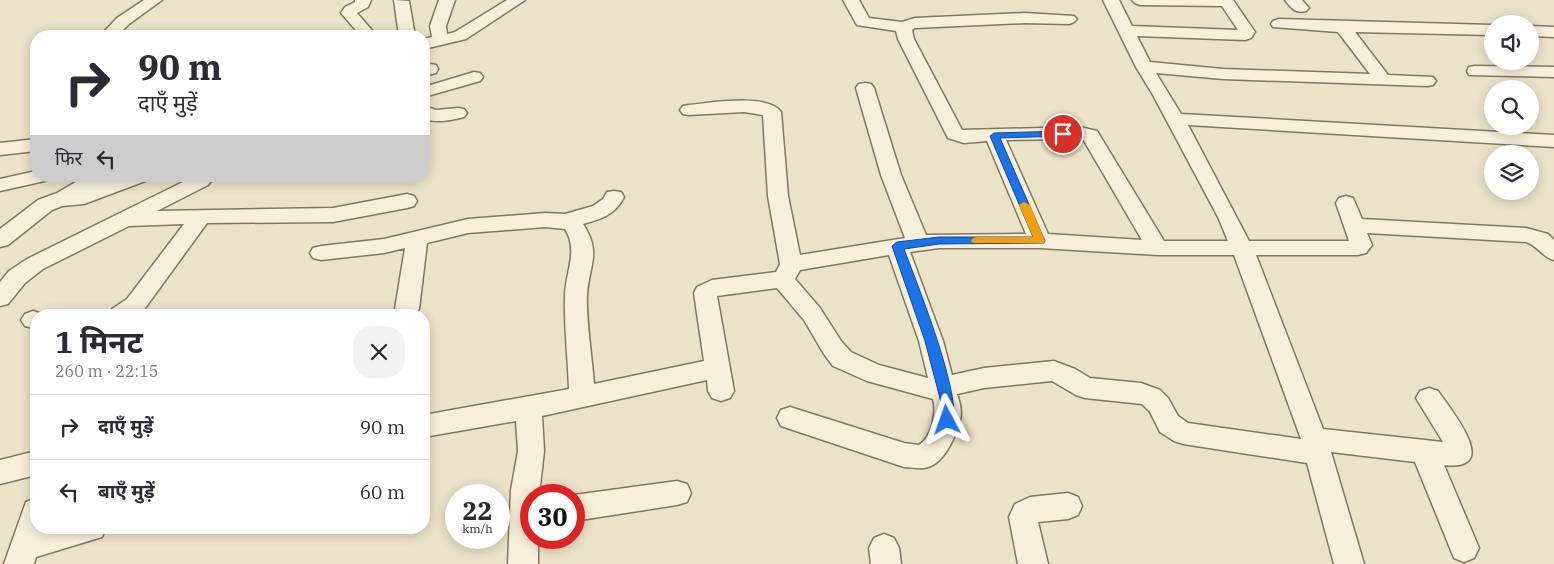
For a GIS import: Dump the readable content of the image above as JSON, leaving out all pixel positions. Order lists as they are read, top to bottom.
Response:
{
  "page": {
    "turn": ["90 m", "दाएँ मुड़ें"],
    "then": "फिर",
    "heading": ["1 मिनट", "260 m · 22:15"],
    "list": [
      {
        "name": "दाएँ मुड़ें",
        "value": "90 m"
      },
      {
        "name": "बाएँ मुड़ें",
        "value": "60 m"
      }
    ],
    "speed": "22 km/h",
    "limit": "30"
  }
}
